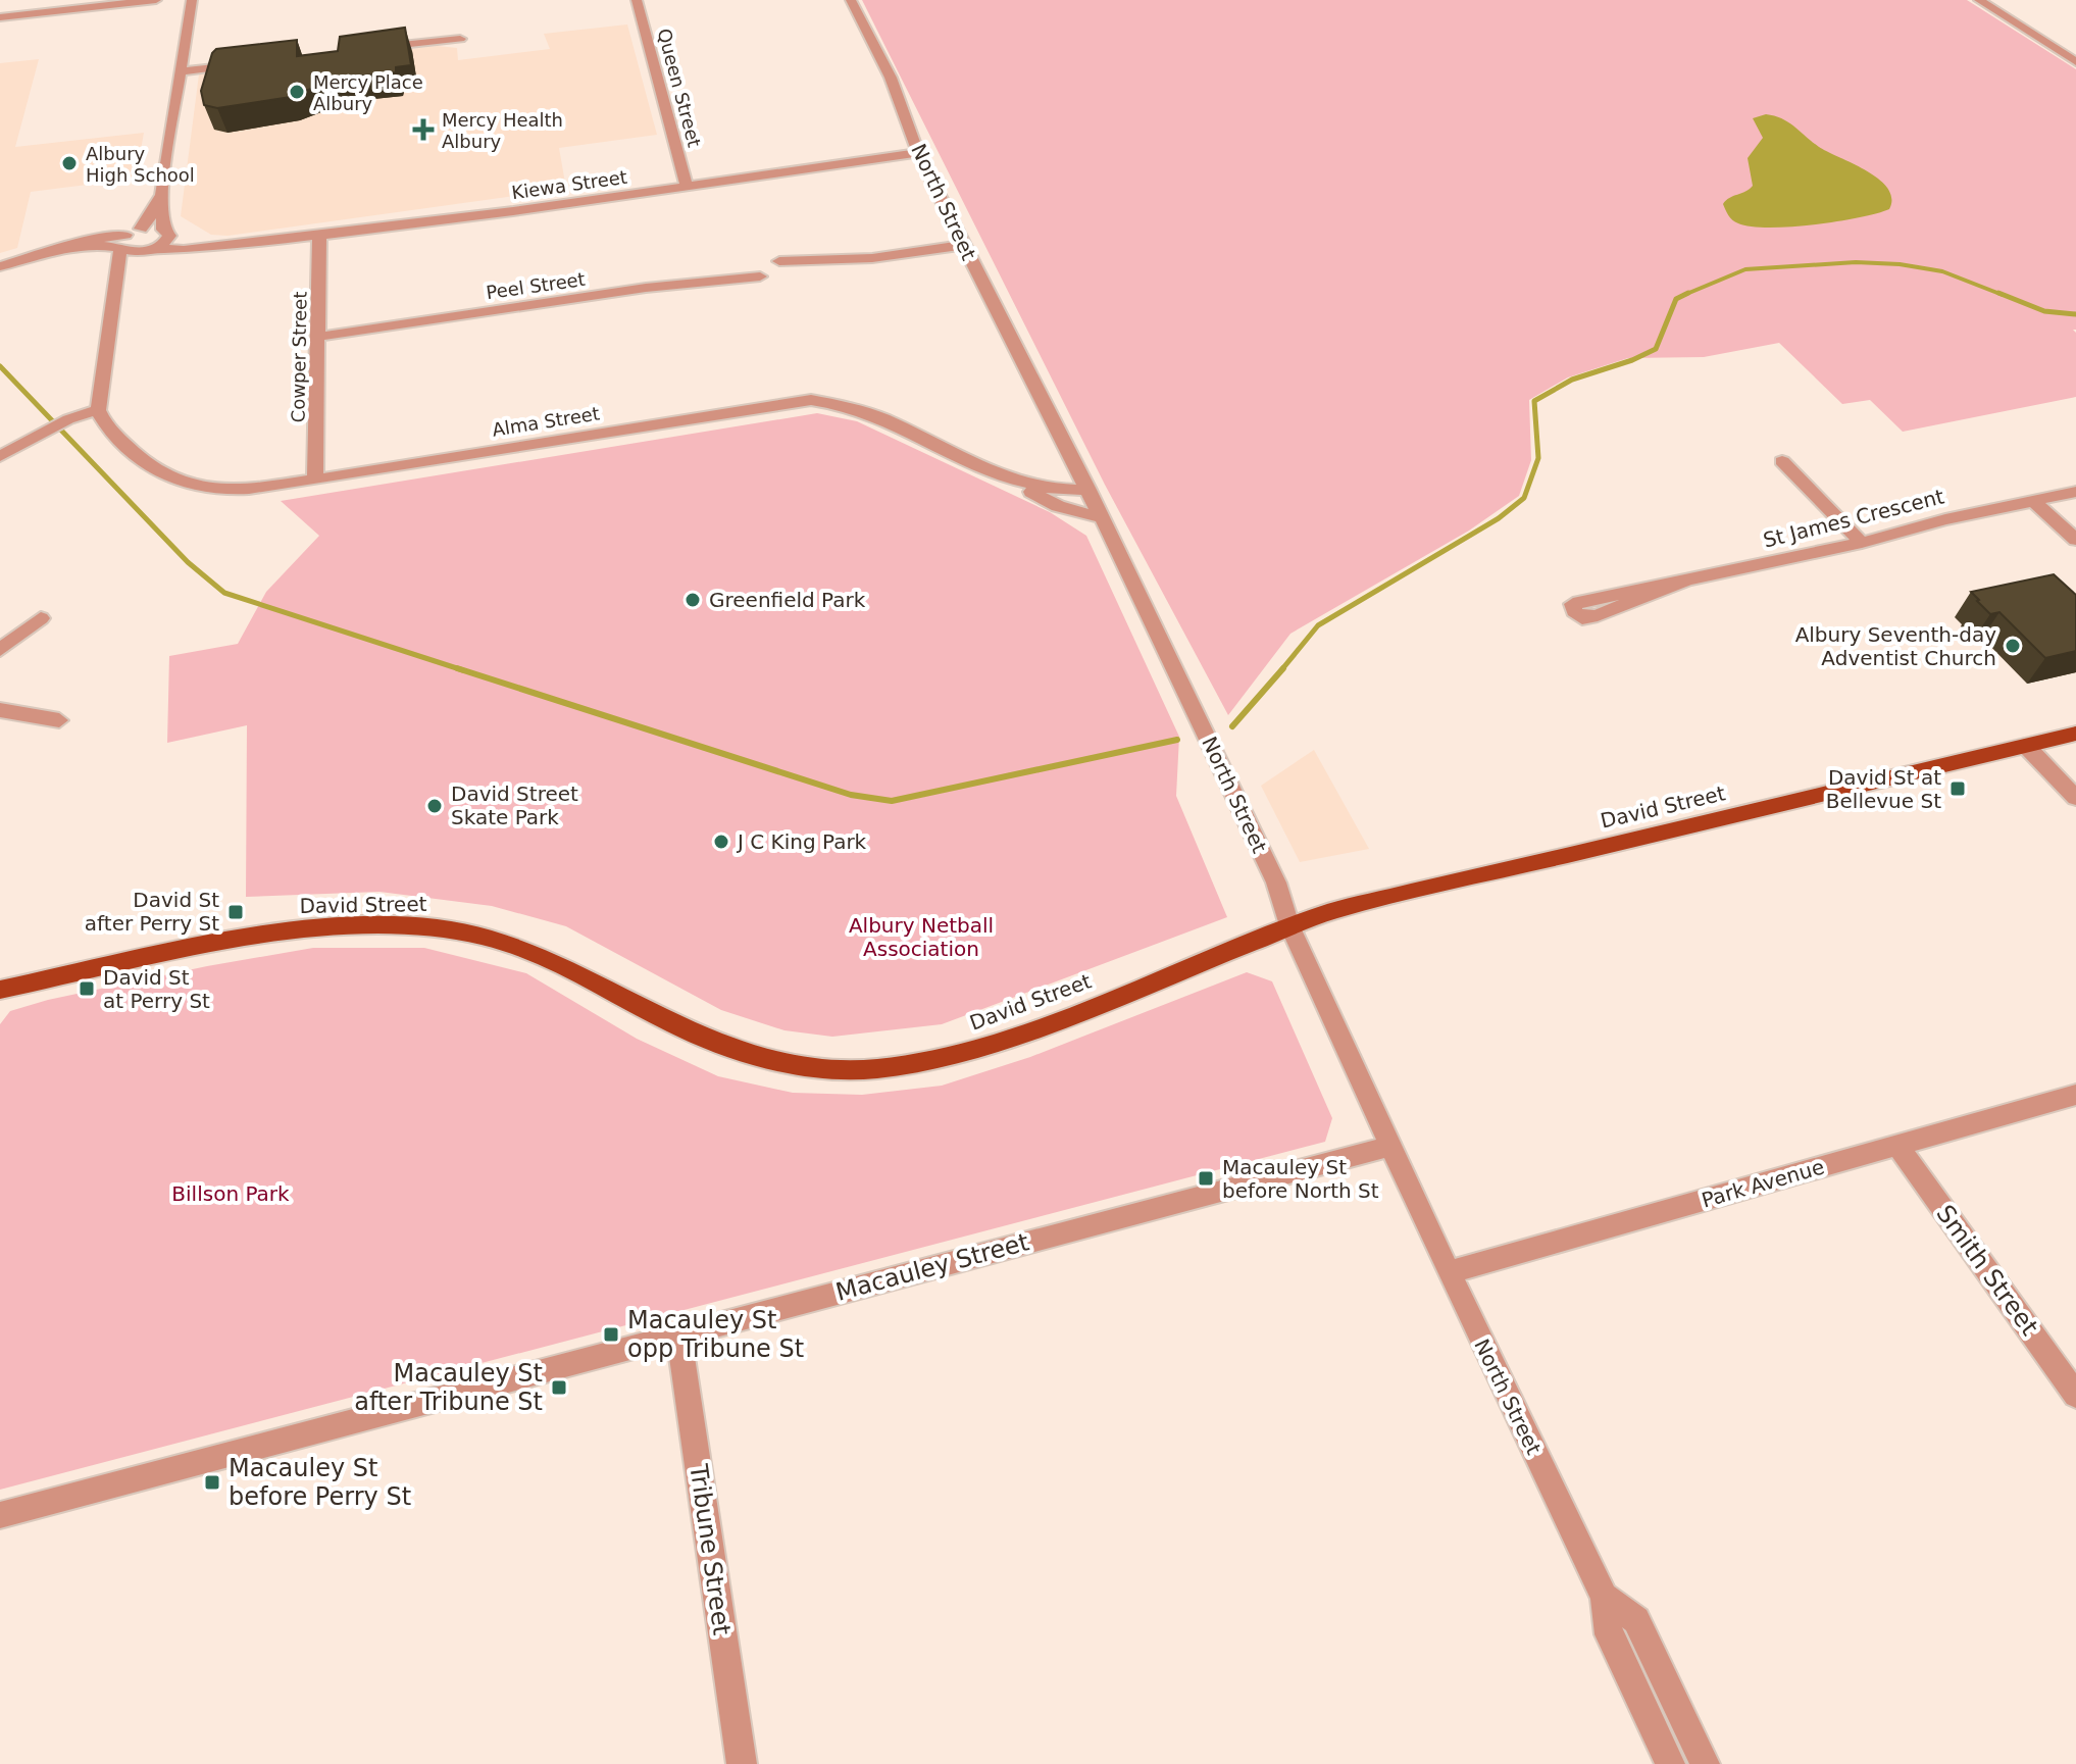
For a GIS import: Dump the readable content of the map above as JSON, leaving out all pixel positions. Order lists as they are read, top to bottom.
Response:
{
  "streets": {
    "main road": ["David Street"],
    "street": [
      "Queen Street",
      "Kiewa Street",
      "North Street",
      "Peel Street",
      "Cowper Street",
      "Alma Street",
      "St James Crescent",
      "Park Avenue",
      "Macauley Street",
      "Smith Street",
      "Tribune Street"
    ]
  },
  "crossings": [
    ["Queen Street", "Kiewa Street"],
    ["Kiewa Street", "North Street"],
    ["Kiewa Street", "Cowper Street"],
    ["North Street", "Alma Street"],
    ["North Street", "David Street"],
    ["North Street", "Park Avenue"],
    ["North Street", "Macauley Street"],
    ["Peel Street", "Cowper Street"],
    ["Cowper Street", "Alma Street"],
    ["Park Avenue", "Smith Street"],
    ["Macauley Street", "Tribune Street"]
  ],
  "parks": ["Albury Netball Association", "Billson Park"],
  "places": {
    "other": [
      "Mercy Place Albury",
      "Albury High School",
      "Greenfield Park",
      "Albury Seventh-day Adventist Church",
      "David Street Skate Park",
      "J C King Park"
    ],
    "health": ["Mercy Health Albury"],
    "transit": [
      "David St at Bellevue St",
      "David St after Perry St",
      "David St at Perry St",
      "Macauley St before North St",
      "Macauley St opp Tribune St",
      "Macauley St after Tribune St",
      "Macauley St before Perry St"
    ]
  }
}
